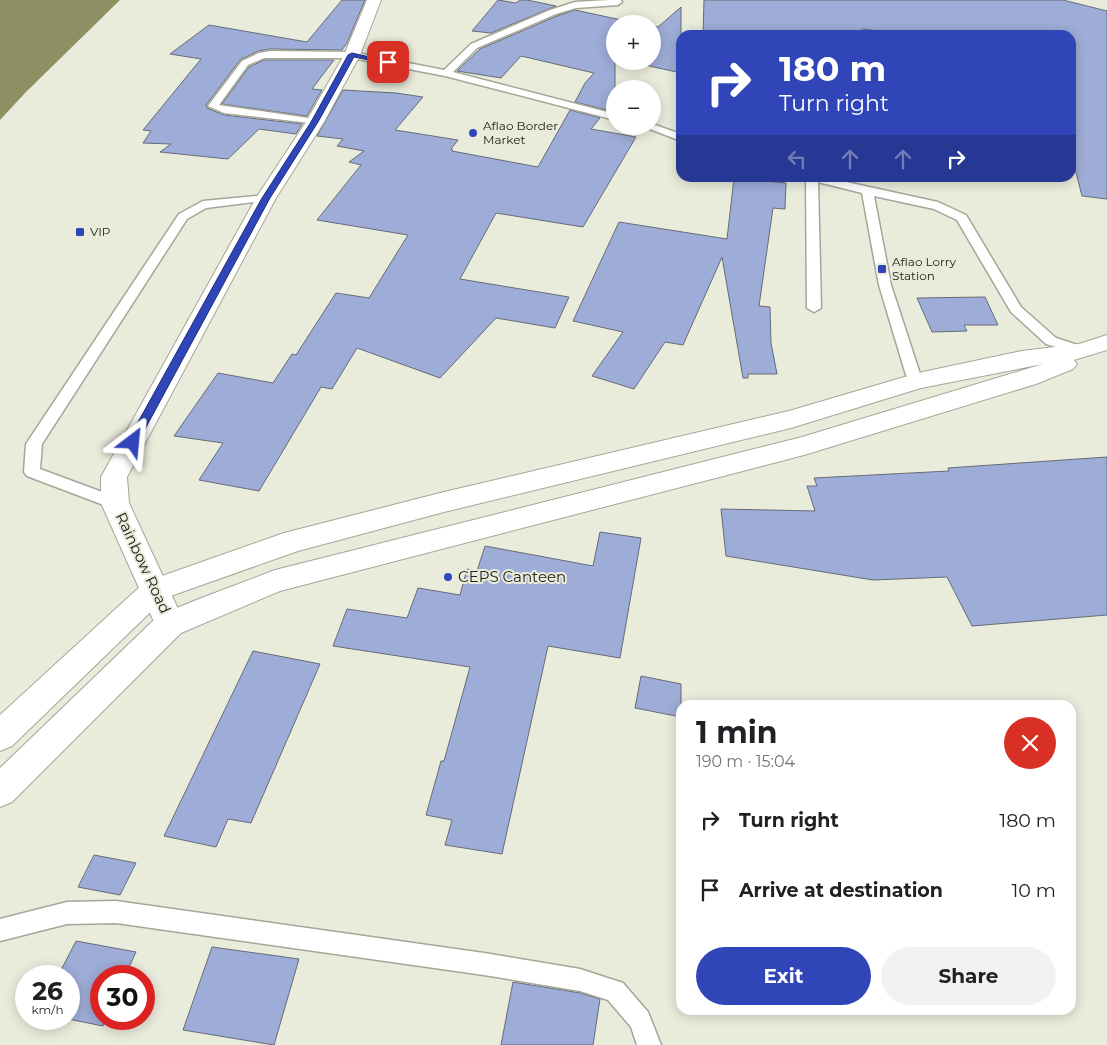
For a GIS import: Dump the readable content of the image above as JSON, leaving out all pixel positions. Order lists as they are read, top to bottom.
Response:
{
  "streets": {
    "main road": ["Rainbow Road"]
  },
  "places": {
    "other": ["Aflao Border Market", "CEPS Canteen"],
    "transit": ["VIP", "Aflao Lorry Station"]
  },
  "page": {
    "map_buttons": ["+", "−"],
    "turn": ["180 m", "Turn right"],
    "heading": ["1 min", "190 m · 15:04"],
    "list": [
      {
        "name": "Turn right",
        "value": "180 m"
      },
      {
        "name": "Arrive at destination",
        "value": "10 m"
      }
    ],
    "buttons": ["Exit", "Share"],
    "speed": "26 km/h",
    "limit": "30"
  }
}
